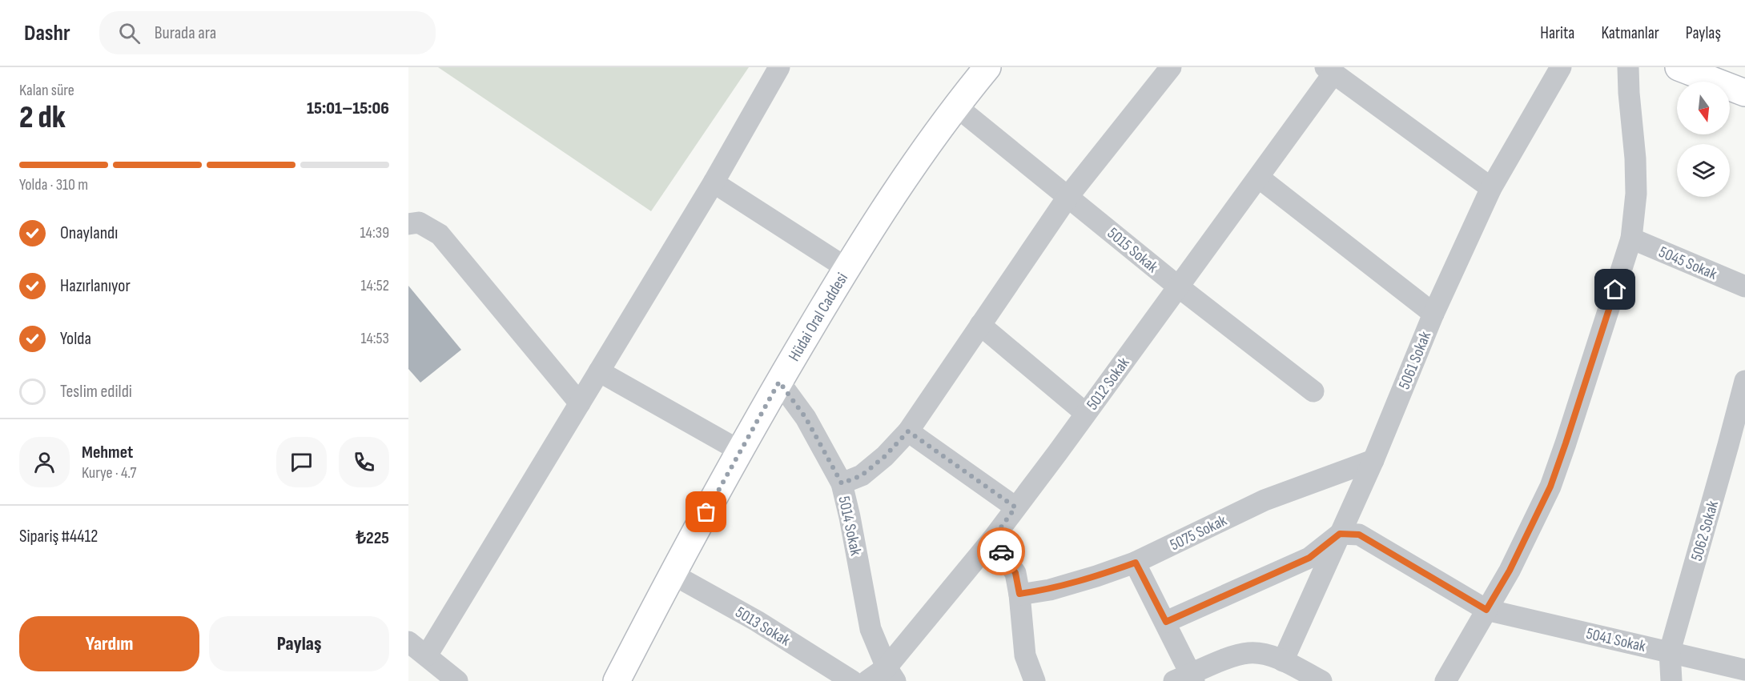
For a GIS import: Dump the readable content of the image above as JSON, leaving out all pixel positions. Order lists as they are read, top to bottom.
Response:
{
  "streets": {
    "street": [
      "5015 Sokak",
      "5045 Sokak",
      "Hüdai Oral Caddesi",
      "5061 Sokak",
      "5012 Sokak",
      "5014 Sokak",
      "5062 Sokak",
      "5075 Sokak",
      "5013 Sokak",
      "5041 Sokak"
    ]
  },
  "crossings": [
    ["5015 Sokak", "Hüdai Oral Caddesi"],
    ["5015 Sokak", "5012 Sokak"],
    ["Hüdai Oral Caddesi", "5014 Sokak"],
    ["Hüdai Oral Caddesi", "5013 Sokak"],
    ["5061 Sokak", "5075 Sokak"],
    ["5061 Sokak", "5041 Sokak"],
    ["5012 Sokak", "5014 Sokak"],
    ["5062 Sokak", "5041 Sokak"]
  ],
  "north": "bottom",
  "page": {
    "header": "Dashr",
    "search": "Burada ara",
    "nav": ["Harita", "Katmanlar", "Paylaş"],
    "heading": ["2 dk", "Kalan süre", "15:01–15:06"],
    "panel": [
      "Mehmet",
      "Kurye · 4.7",
      "Sipariş #4412",
      "₺225"
    ],
    "bar": "Yolda · 310 m",
    "list": [
      ["Onaylandı", "14:39"],
      ["Hazırlanıyor", "14:52"],
      ["Yolda", "14:53"],
      "Teslim edildi"
    ],
    "buttons": ["Yardım", "Paylaş"]
  }
}
